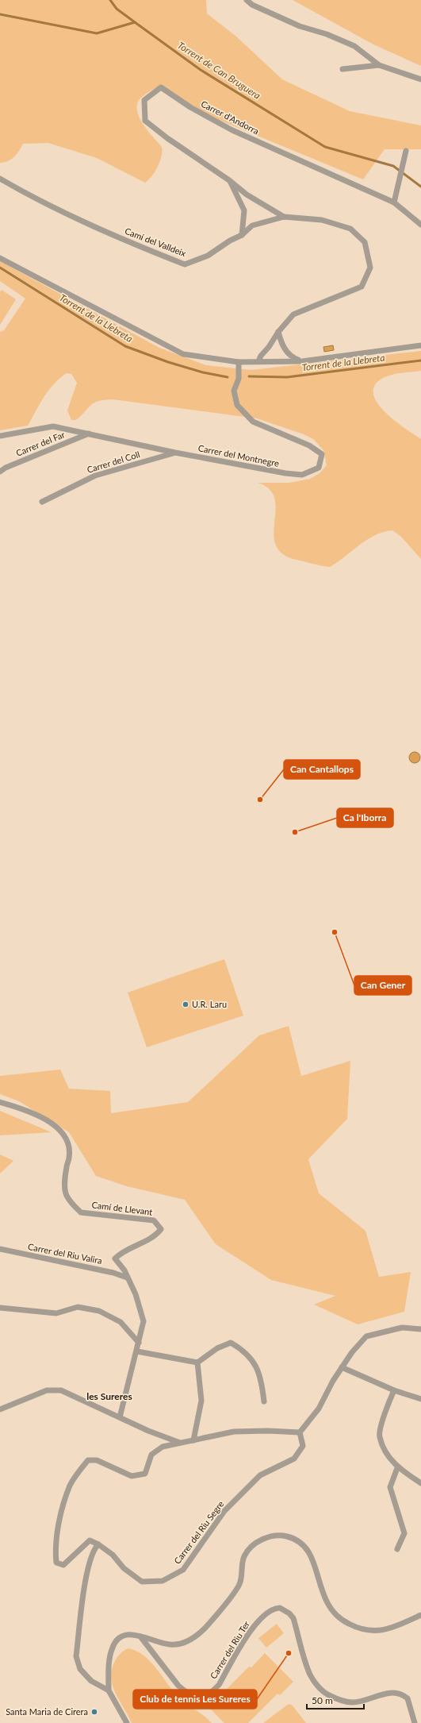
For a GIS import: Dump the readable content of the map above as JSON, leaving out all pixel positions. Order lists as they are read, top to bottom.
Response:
{
  "streets": {
    "street": [
      "Carrer d'Andorra",
      "Camí del Valldeix",
      "Carrer del Far",
      "Carrer del Montnegre",
      "Carrer del Coll",
      "Camí de Llevant",
      "Carrer del Riu Valira",
      "Carrer del Riu Segre",
      "Carrer del Riu Ter"
    ]
  },
  "crossings": [
    ["Carrer d'Andorra", "Camí del Valldeix"],
    ["Carrer del Far", "Carrer del Montnegre"],
    ["Carrer del Montnegre", "Carrer del Coll"],
    ["Camí de Llevant", "Carrer del Riu Valira"]
  ],
  "districts": ["les Sureres"],
  "water": ["Torrent de Can Bruguera", "Torrent de la Llebreta"],
  "places": [
    "Can Cantallops",
    "Ca l'Iborra",
    "Can Gener",
    "U.R. Laru",
    "Club de tennis Les Sureres",
    "Santa Maria de Cirera"
  ],
  "scale_bar": "50 m"
}
